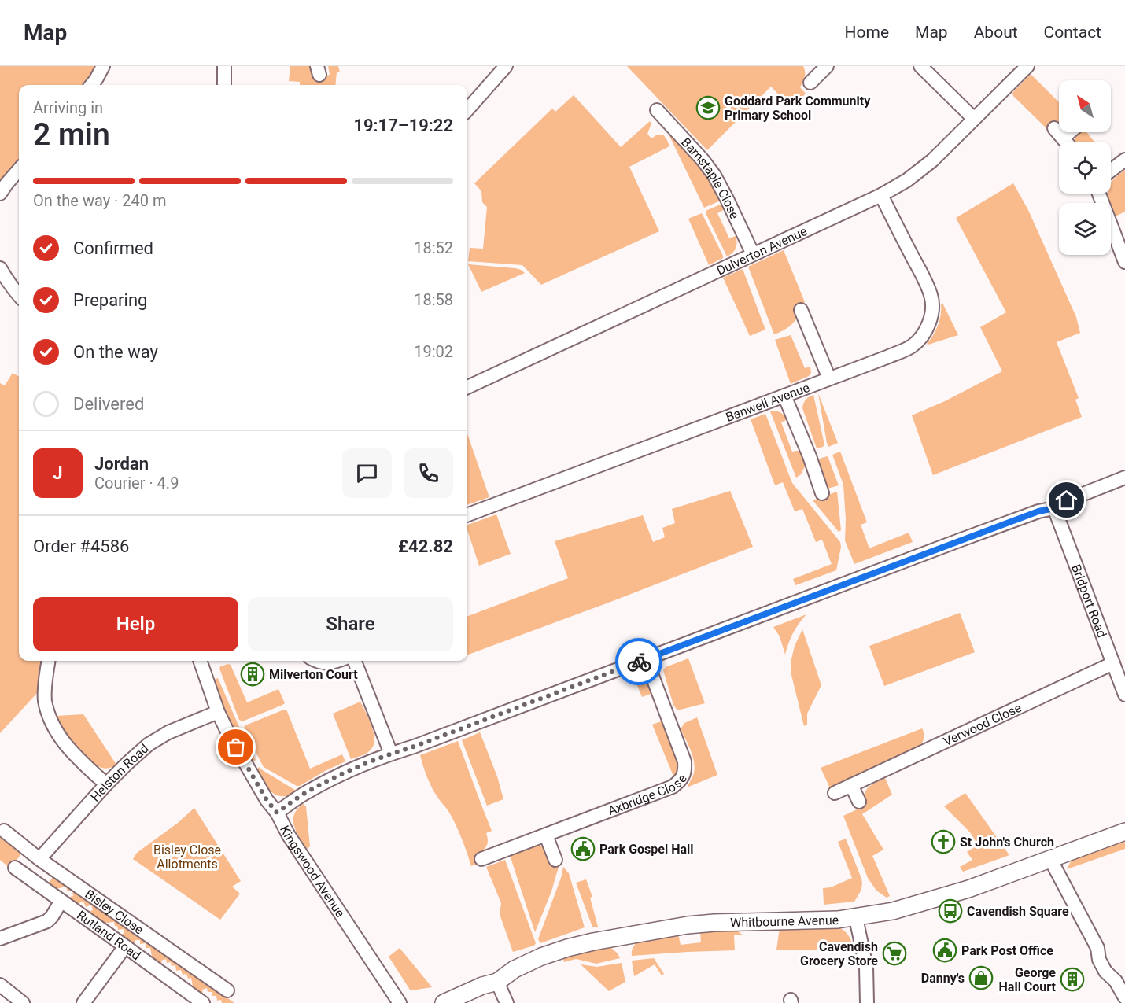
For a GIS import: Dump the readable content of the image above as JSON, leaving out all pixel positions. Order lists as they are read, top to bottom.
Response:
{
  "streets": {
    "street": [
      "Barnstaple Close",
      "Dulverton Avenue",
      "Banwell Avenue",
      "Bridport Road",
      "Verwood Close",
      "Helston Road",
      "Axbridge Close",
      "Kingswood Avenue",
      "Bisley Close",
      "Whitbourne Avenue",
      "Rutland Road"
    ]
  },
  "crossings": [
    ["Barnstaple Close", "Dulverton Avenue"],
    ["Dulverton Avenue", "Banwell Avenue"],
    ["Bridport Road", "Verwood Close"],
    ["Helston Road", "Kingswood Avenue"],
    ["Helston Road", "Bisley Close"]
  ],
  "parks": ["Bisley Close Allotments"],
  "places": {
    "school or university": ["Goddard Park Community Primary School"],
    "building": ["Milverton Court", "George Hall Court"],
    "church": ["St John's Church"],
    "public building": ["Park Gospel Hall", "Park Post Office"],
    "bus stop": ["Cavendish Square"],
    "supermarket": ["Cavendish Grocery Store"],
    "shop": ["Danny's"]
  },
  "north": "top left",
  "page": {
    "header": "Map",
    "nav": [
      "Home",
      "Map",
      "About",
      "Contact"
    ],
    "heading": ["2 min", "Arriving in", "19:17–19:22"],
    "panel": [
      "Jordan",
      "Courier · 4.9",
      "Order #4586",
      "£42.82"
    ],
    "bar": "On the way · 240 m",
    "list": [
      ["Confirmed", "18:52"],
      ["Preparing", "18:58"],
      ["On the way", "19:02"],
      "Delivered"
    ],
    "round": "J",
    "buttons": ["Help", "Share"]
  }
}
